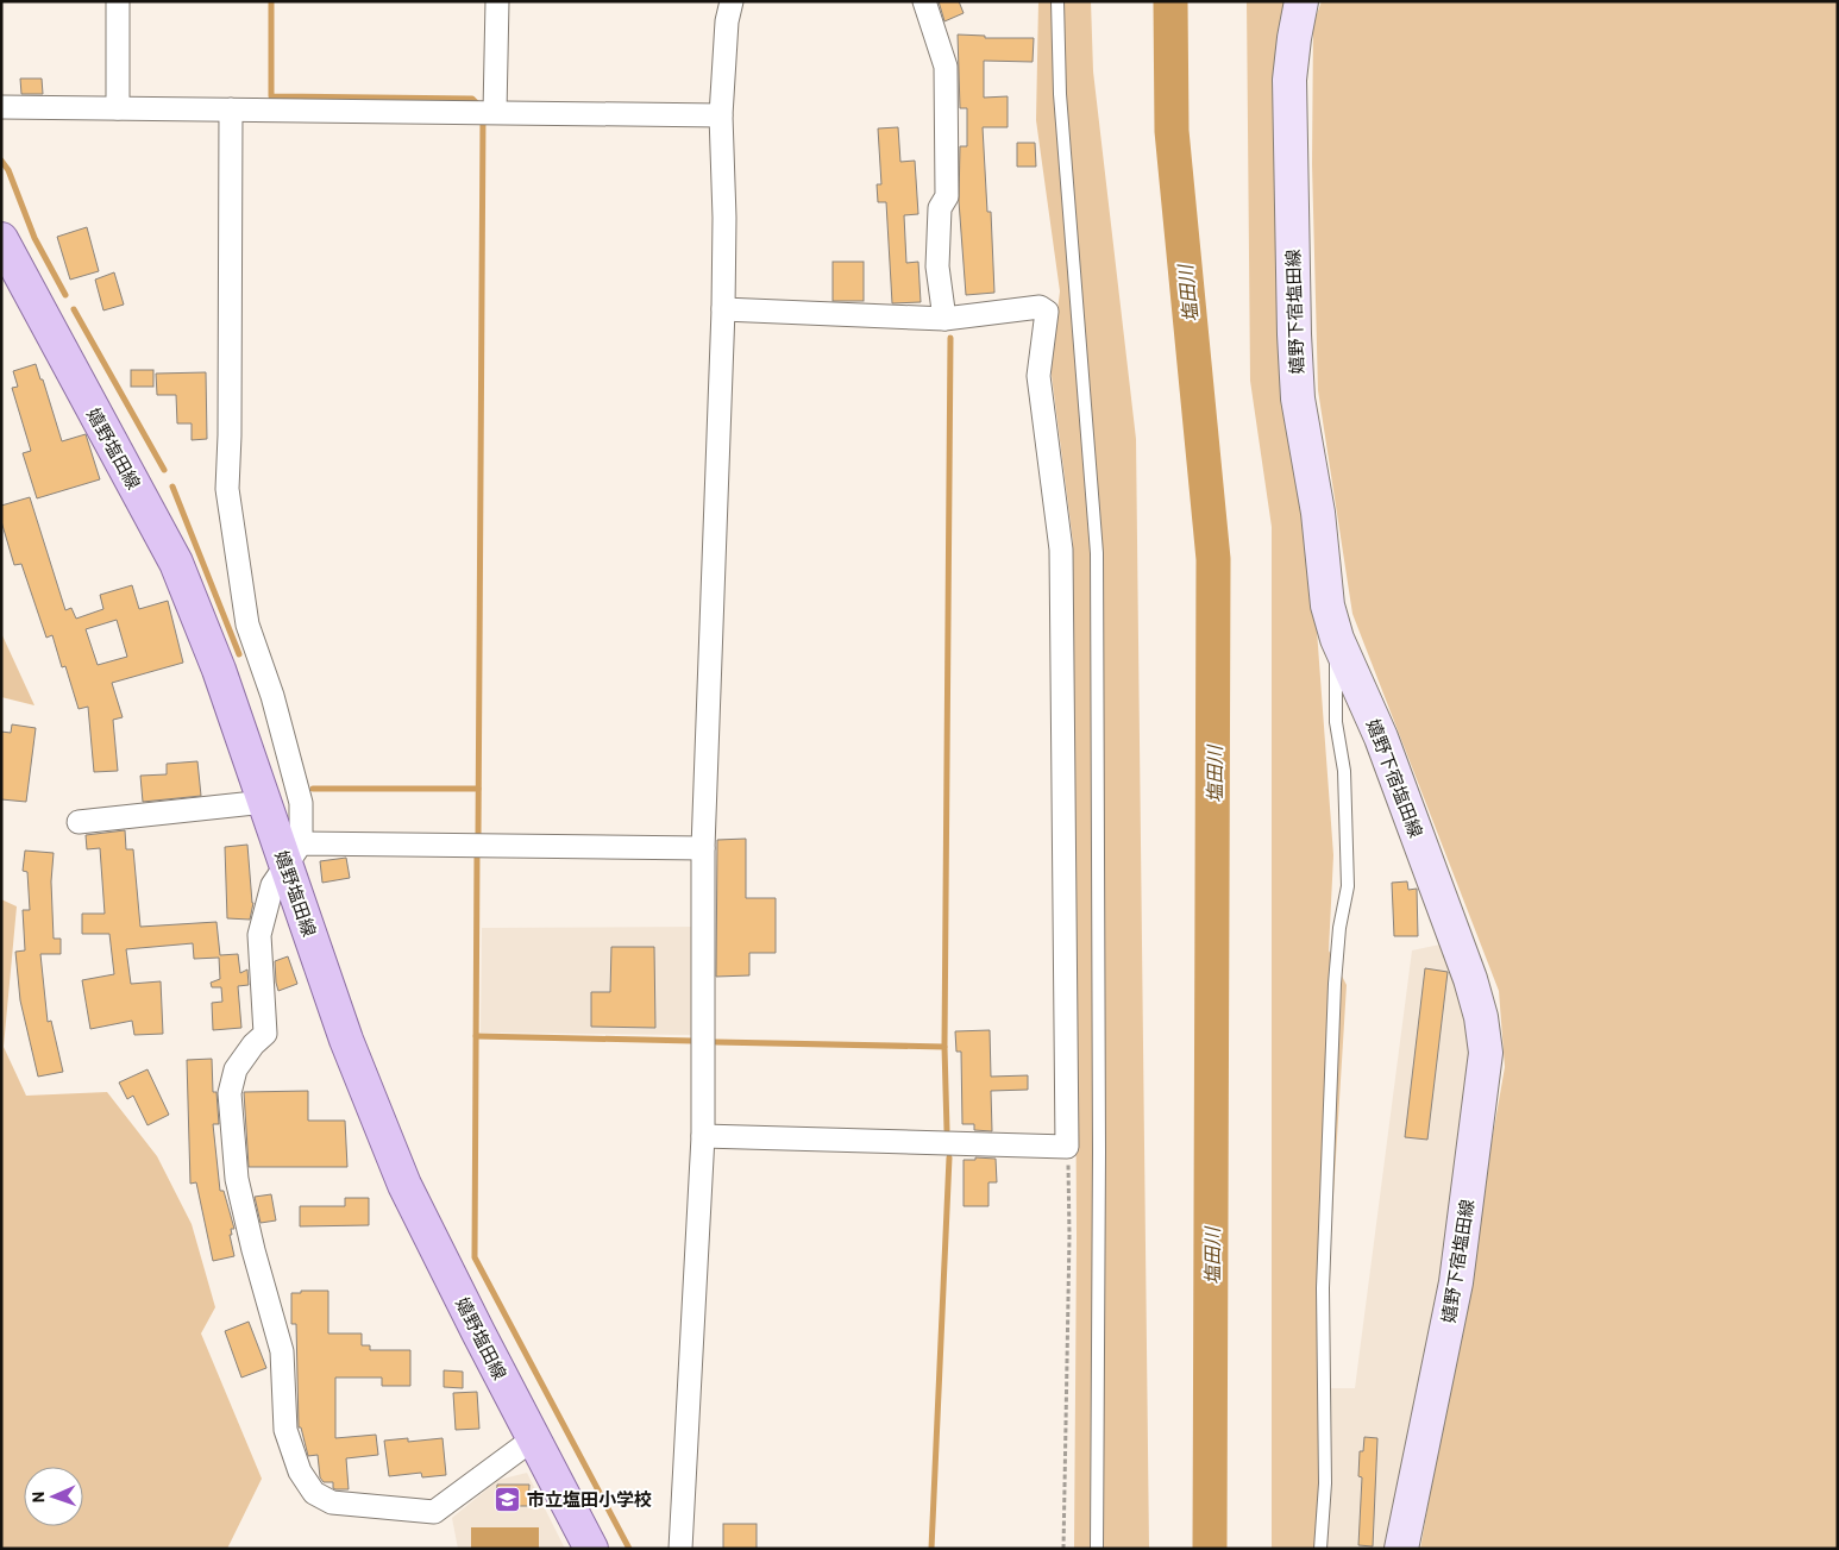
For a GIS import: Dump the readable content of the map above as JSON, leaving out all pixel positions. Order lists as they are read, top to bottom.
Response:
{
  "streets": {
    "main road": ["嬉野下宿塩田線", "嬉野塩田線"]
  },
  "water": ["塩田川"],
  "places": {
    "school or university": ["市立塩田小学校"]
  },
  "north": "left"
}
